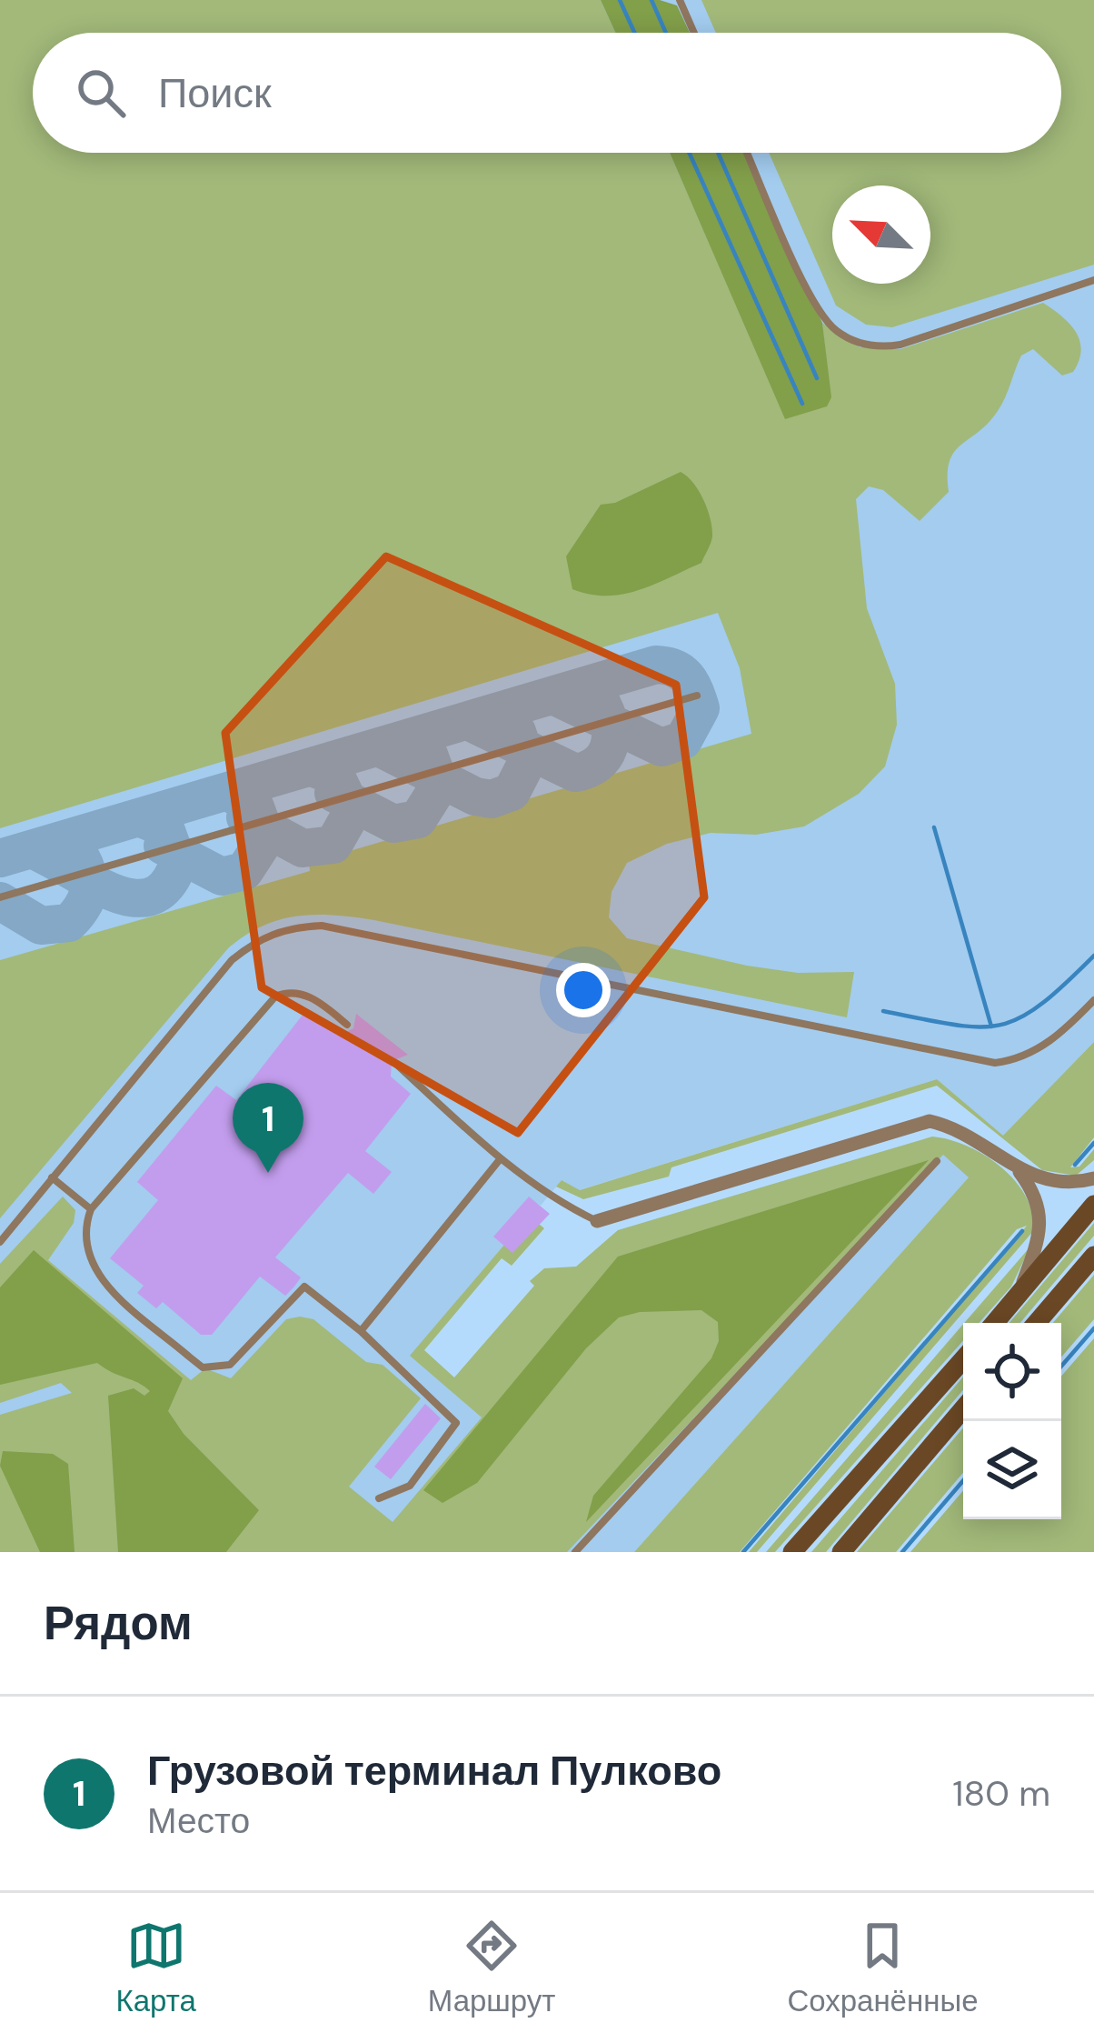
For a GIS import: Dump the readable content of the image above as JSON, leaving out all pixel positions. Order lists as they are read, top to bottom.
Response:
{
  "north": "top left",
  "page": {
    "search": "Поиск",
    "pins": "1",
    "heading": "Рядом",
    "list": [
      {
        "mark": "1",
        "name": "Грузовой терминал Пулково",
        "note": "Место",
        "value": "180 m"
      }
    ],
    "nav": ["Карта", "Маршрут", "Сохранённые"]
  }
}
